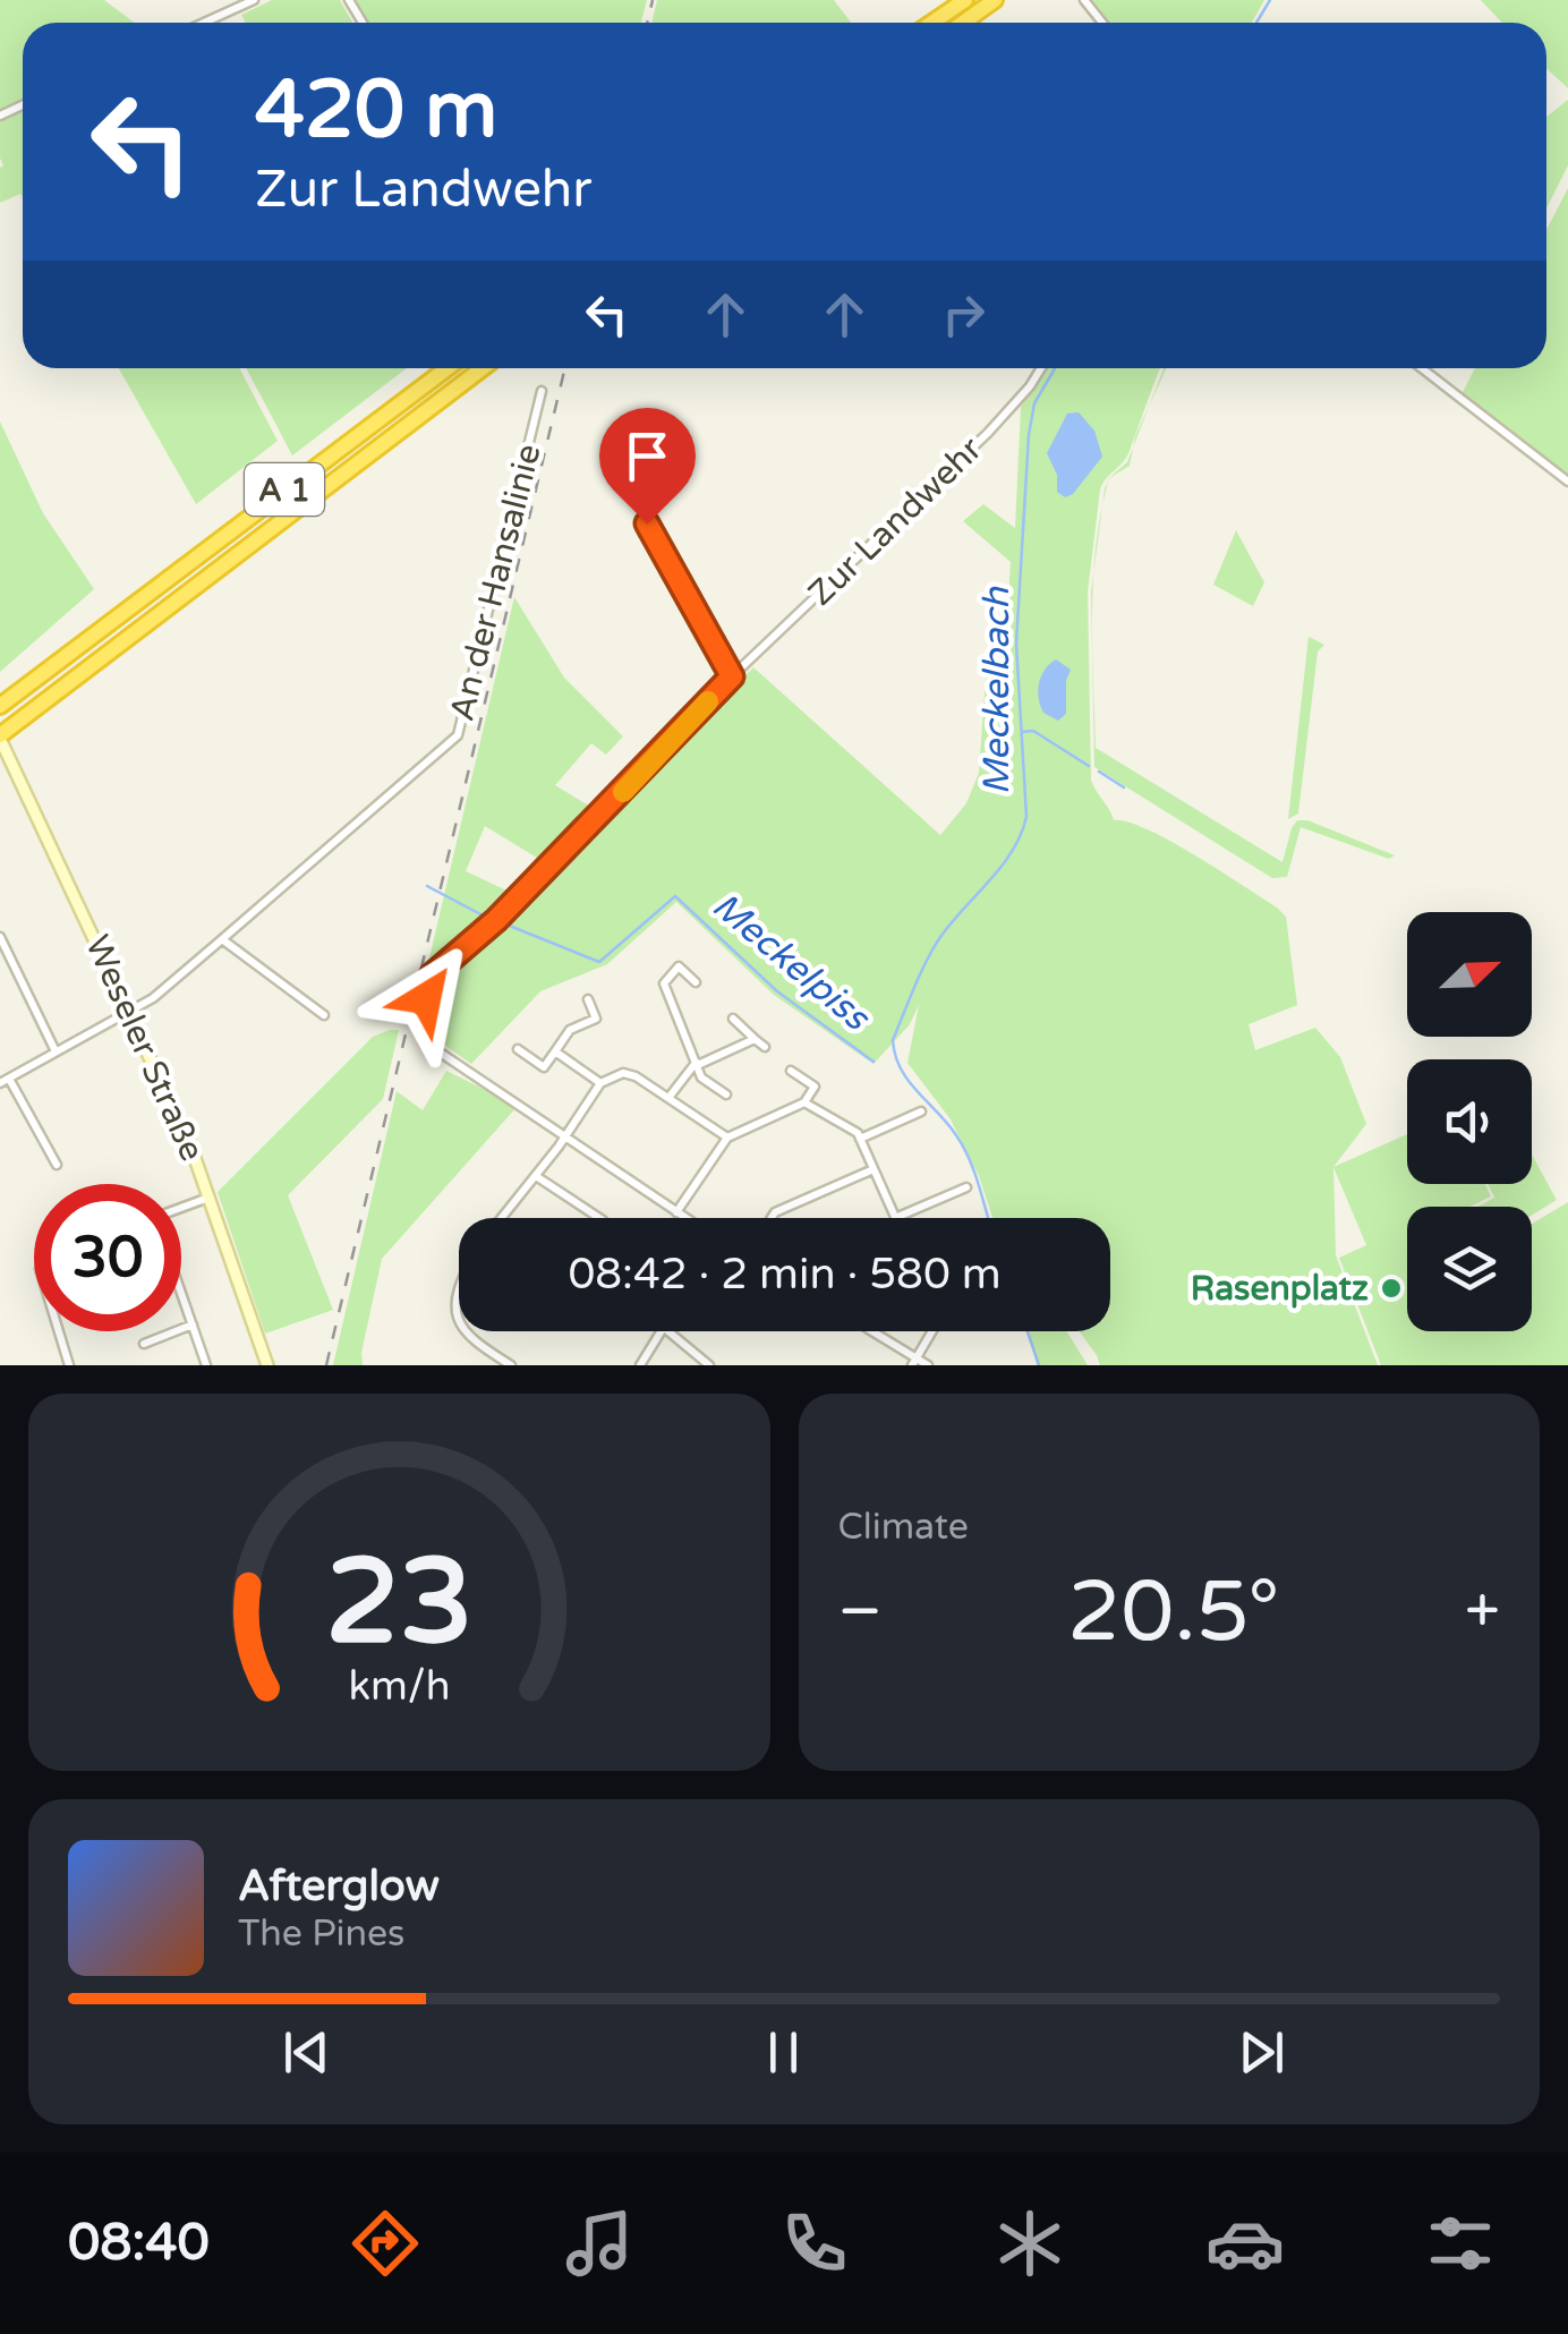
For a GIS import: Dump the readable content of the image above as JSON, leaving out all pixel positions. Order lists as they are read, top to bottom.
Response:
{
  "streets": {
    "highway": ["A 1"],
    "main road": ["Weseler Straße"],
    "street": ["Zur Landwehr", "An der Hansalinie"]
  },
  "crossings": [
    ["A 1", "Weseler Straße"],
    ["An der Hansalinie", "Weseler Straße"]
  ],
  "water": ["Meckelbach", "Meckelpiss"],
  "places": ["Rasenplatz"],
  "north": "top right",
  "page": {
    "turn": ["420 m", "Zur Landwehr"],
    "limit": "30",
    "trip": "08:42 · 2 min · 580 m",
    "tile": "Climate",
    "heat": ["−", "20.5°", "+"],
    "song": ["Afterglow", "The Pines"],
    "tabs": "08:40",
    "gauge": ["23", "km/h"]
  }
}
